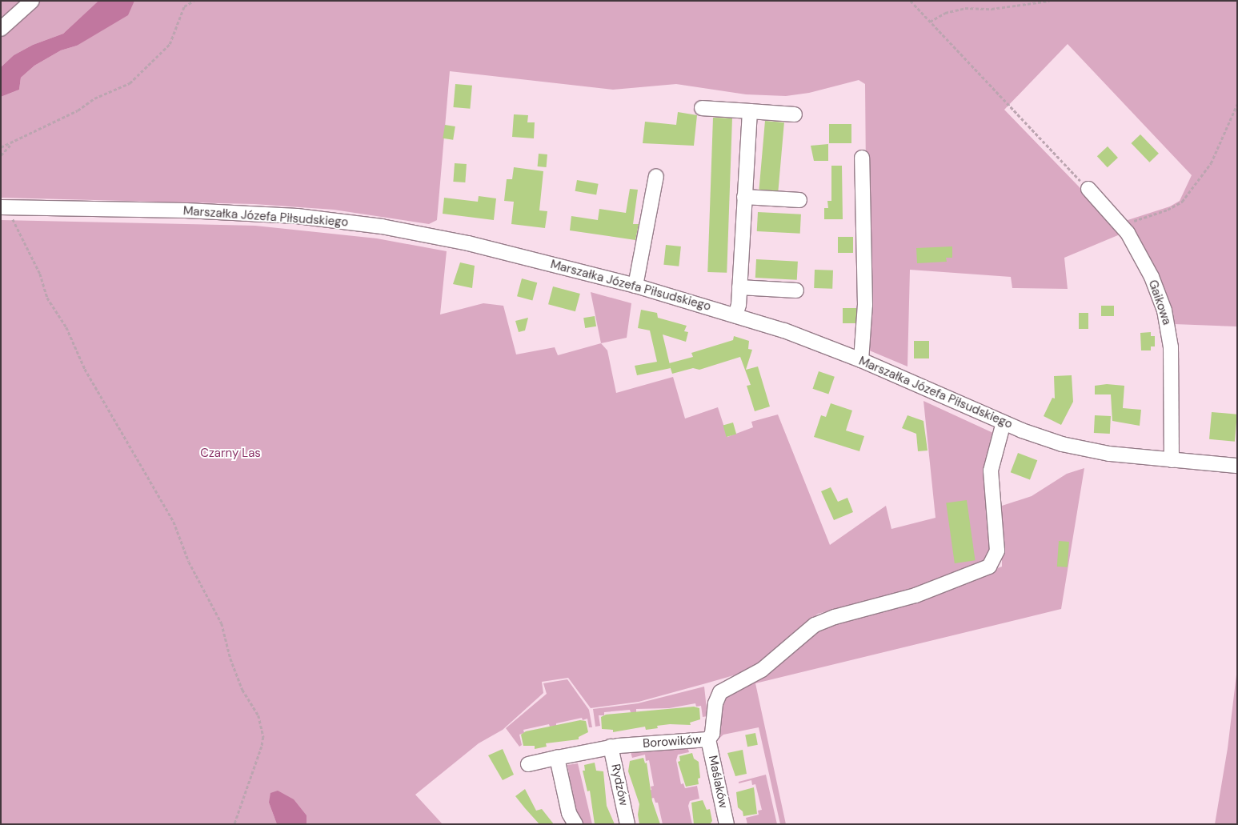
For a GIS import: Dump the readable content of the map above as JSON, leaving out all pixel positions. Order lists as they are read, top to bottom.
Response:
{
  "streets": {
    "street": [
      "Marszałka Józefa Piłsudskiego",
      "Gaikowa",
      "Borowików",
      "Maślaków",
      "Rydzów"
    ]
  },
  "crossings": [
    ["Marszałka Józefa Piłsudskiego", "Gaikowa"],
    ["Marszałka Józefa Piłsudskiego", "Borowików"],
    ["Borowików", "Maślaków"],
    ["Borowików", "Rydzów"]
  ],
  "parks": ["Czarny Las"]
}
